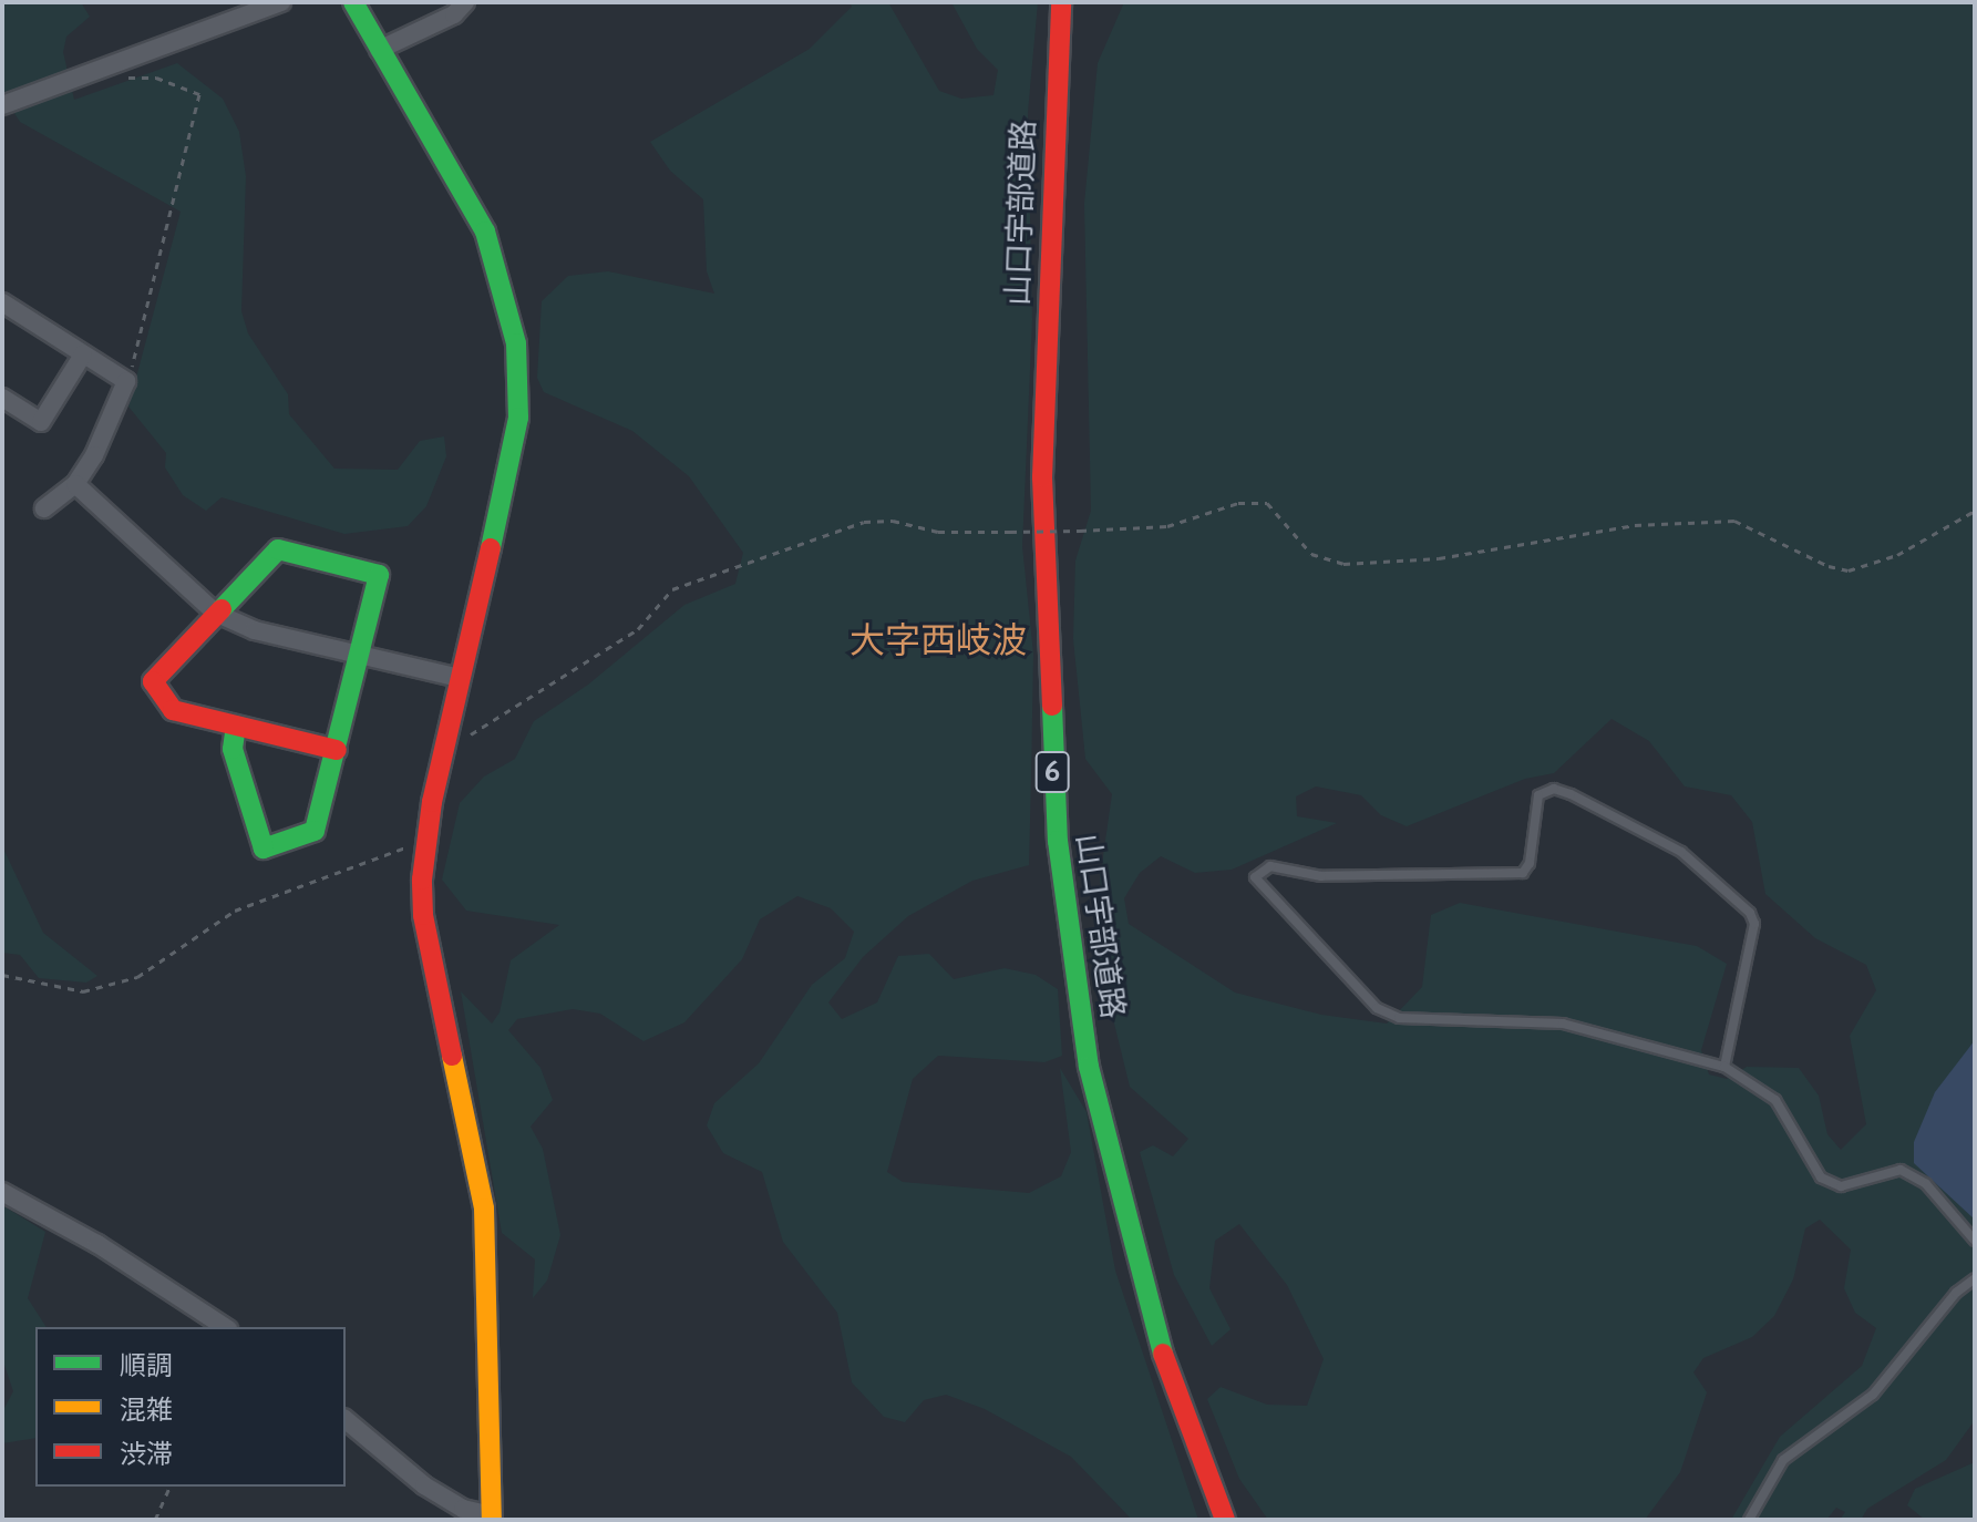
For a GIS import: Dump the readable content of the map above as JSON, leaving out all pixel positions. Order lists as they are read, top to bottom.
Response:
{
  "streets": {
    "street": ["山口宇部道路", "6"]
  },
  "districts": ["大字西岐波"],
  "legend": ["順調", "混雑", "渋滞"]
}
